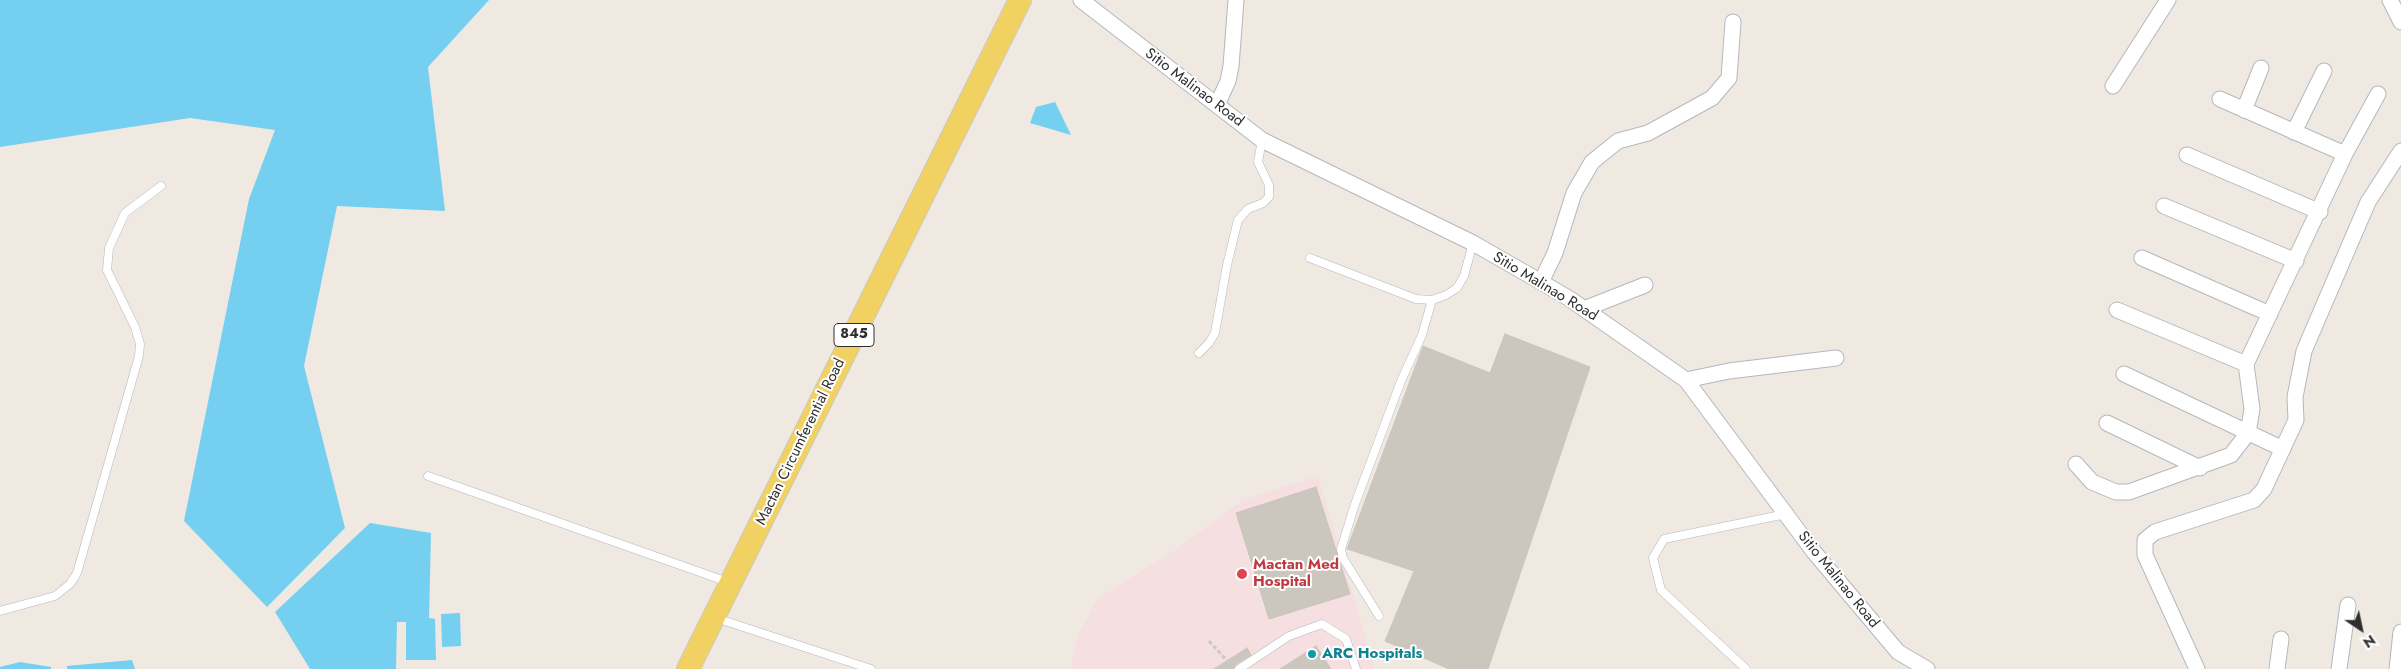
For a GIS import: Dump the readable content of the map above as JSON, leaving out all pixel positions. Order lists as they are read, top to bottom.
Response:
{
  "streets": {
    "main road": ["845", "Mactan Circumferential Road"],
    "street": ["Sitio Malinao Road"]
  },
  "places": ["Mactan Med Hospital", "ARC Hospitals"],
  "north": "bottom right"
}
